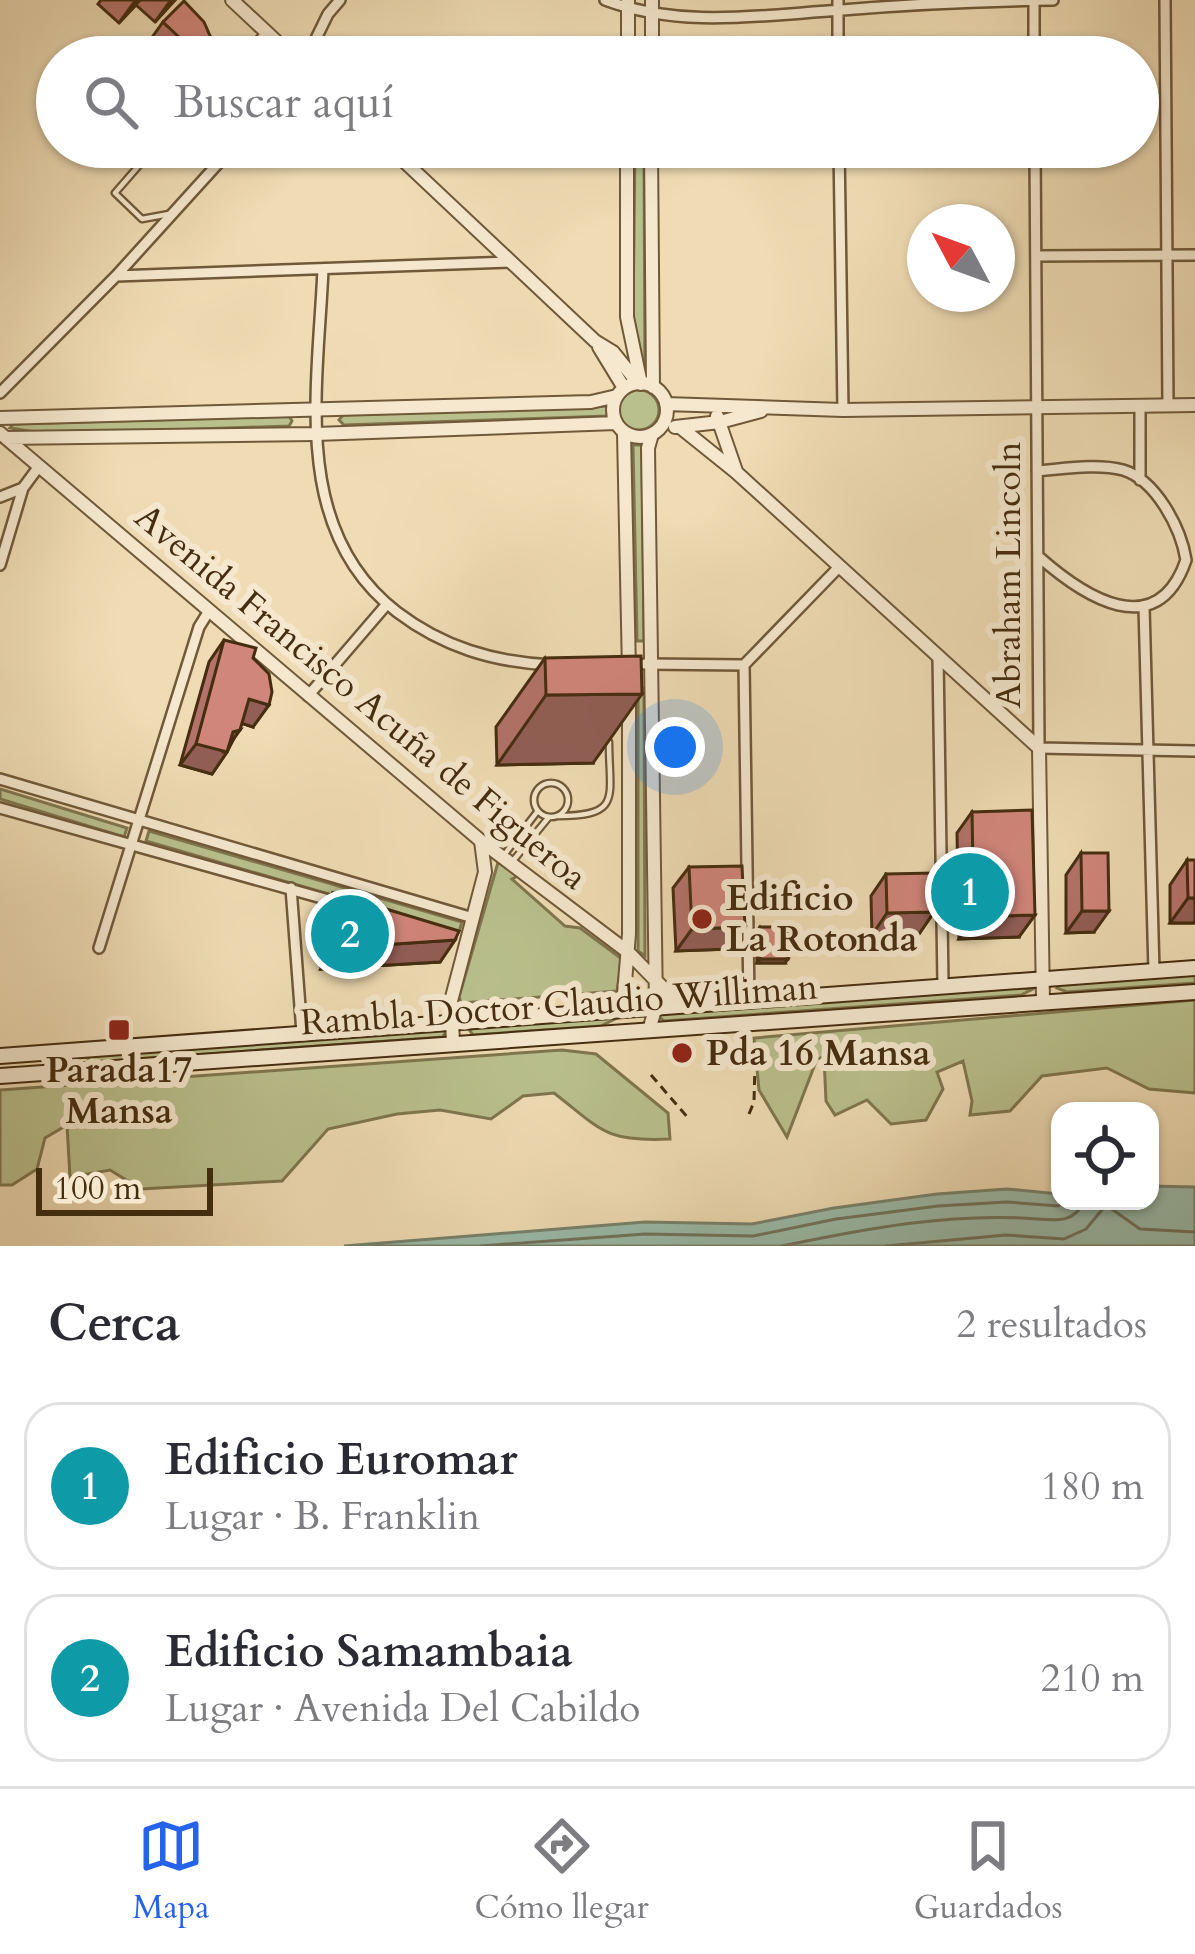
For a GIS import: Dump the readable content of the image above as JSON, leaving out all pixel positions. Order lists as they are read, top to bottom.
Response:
{
  "streets": {
    "main road": ["Rambla Doctor Claudio Williman"],
    "street": ["Abraham Lincoln", "Avenida Francisco Acuña de Figueroa"]
  },
  "crossings": [
    ["Abraham Lincoln", "Rambla Doctor Claudio Williman"],
    ["Avenida Francisco Acuña de Figueroa", "Rambla Doctor Claudio Williman"]
  ],
  "places": {
    "other": ["Edificio La Rotonda", "Pda 16 Mansa"],
    "transit": ["Parada17 Mansa"]
  },
  "scale_bar": "100 m",
  "north": "top left",
  "page": {
    "search": "Buscar aquí",
    "pins": ["1", "2"],
    "scale": "100 m",
    "heading": ["Cerca", "2 resultados"],
    "list": [
      {
        "mark": "1",
        "name": "Edificio Euromar",
        "note": "Lugar · B. Franklin",
        "value": "180 m"
      },
      {
        "mark": "2",
        "name": "Edificio Samambaia",
        "note": "Lugar · Avenida Del Cabildo",
        "value": "210 m"
      }
    ],
    "nav": ["Mapa", "Cómo llegar", "Guardados"]
  }
}
